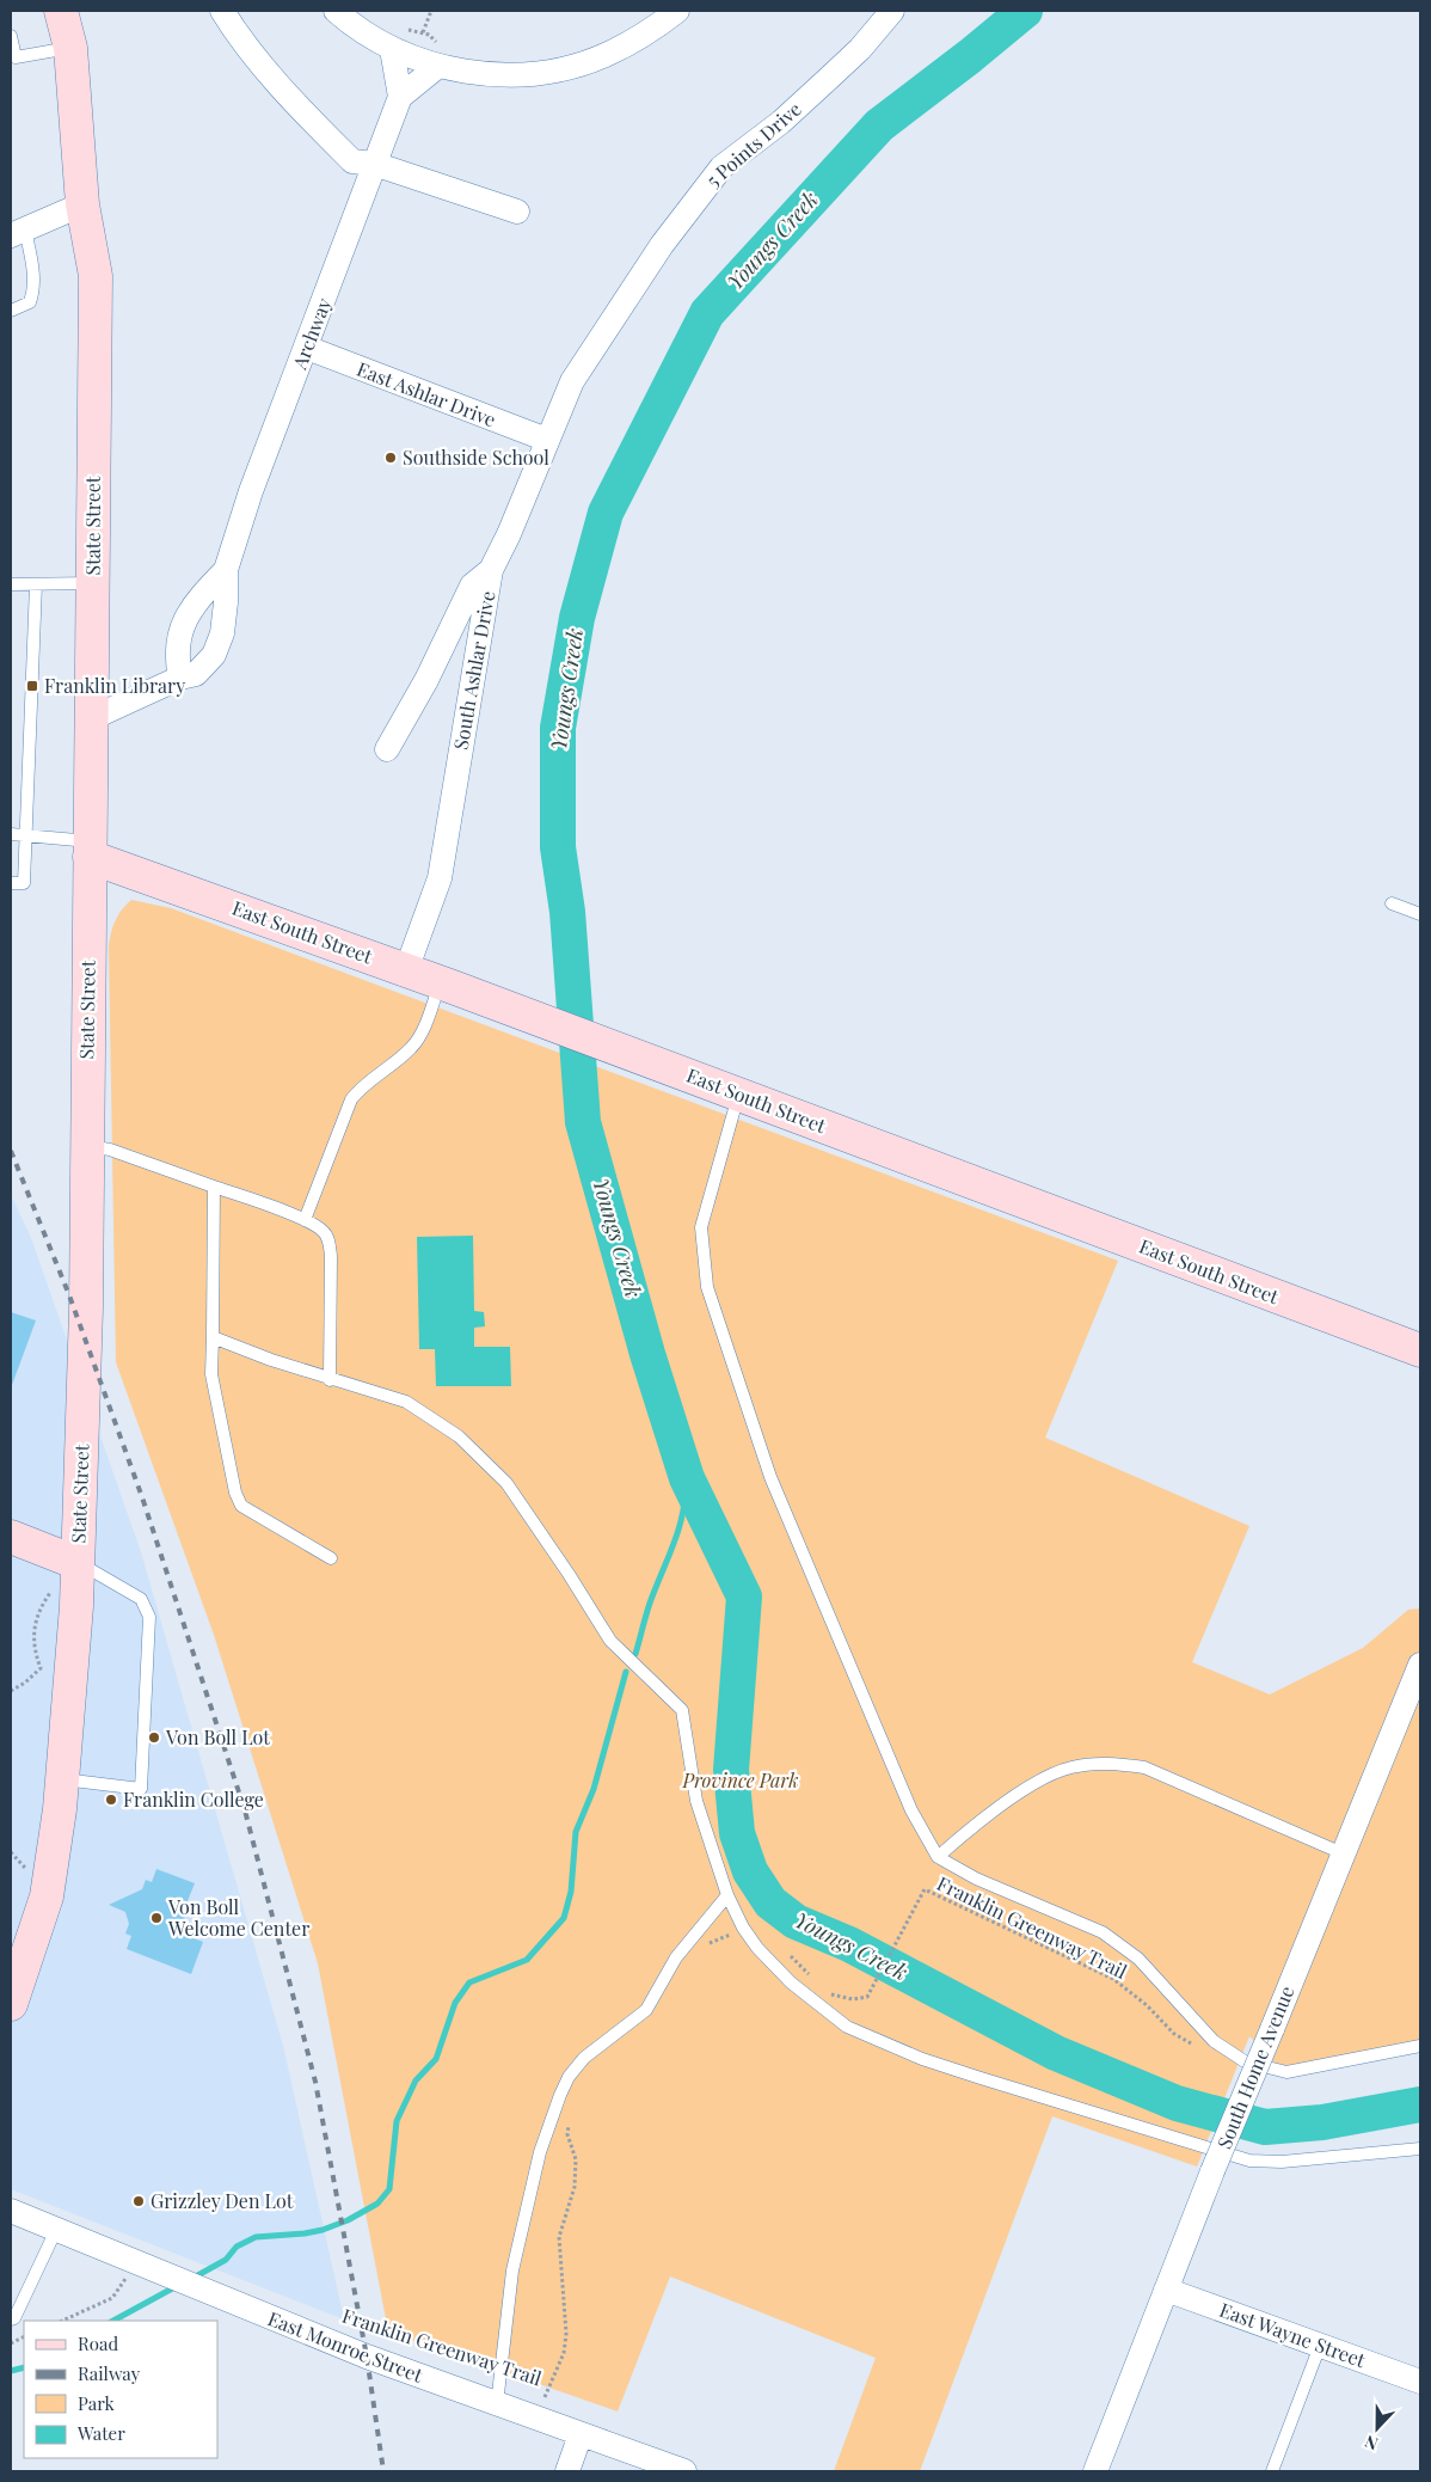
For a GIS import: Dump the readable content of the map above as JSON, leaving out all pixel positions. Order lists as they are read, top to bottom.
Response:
{
  "streets": {
    "street": [
      "5 Points Drive",
      "Archway",
      "East Ashlar Drive",
      "State Street",
      "South Ashlar Drive",
      "East South Street",
      "South Home Avenue",
      "East Wayne Street",
      "East Monroe Street"
    ],
    "path": ["Franklin Greenway Trail"]
  },
  "crossings": [
    ["5 Points Drive", "South Ashlar Drive"],
    ["Archway", "East Ashlar Drive"],
    ["Archway", "State Street"],
    ["East Ashlar Drive", "South Ashlar Drive"],
    ["State Street", "East South Street"],
    ["South Ashlar Drive", "East South Street"],
    ["Franklin Greenway Trail", "East Monroe Street"],
    ["South Home Avenue", "East Wayne Street"]
  ],
  "water": ["Youngs Creek"],
  "parks": ["Province Park"],
  "places": {
    "other": [
      "Southside School",
      "Von Boll Lot",
      "Franklin College",
      "Von Boll Welcome Center",
      "Grizzley Den Lot"
    ],
    "transit": ["Franklin Library"]
  },
  "legend": [
    "Road",
    "Railway",
    "Park",
    "Water"
  ],
  "north": "bottom"
}
